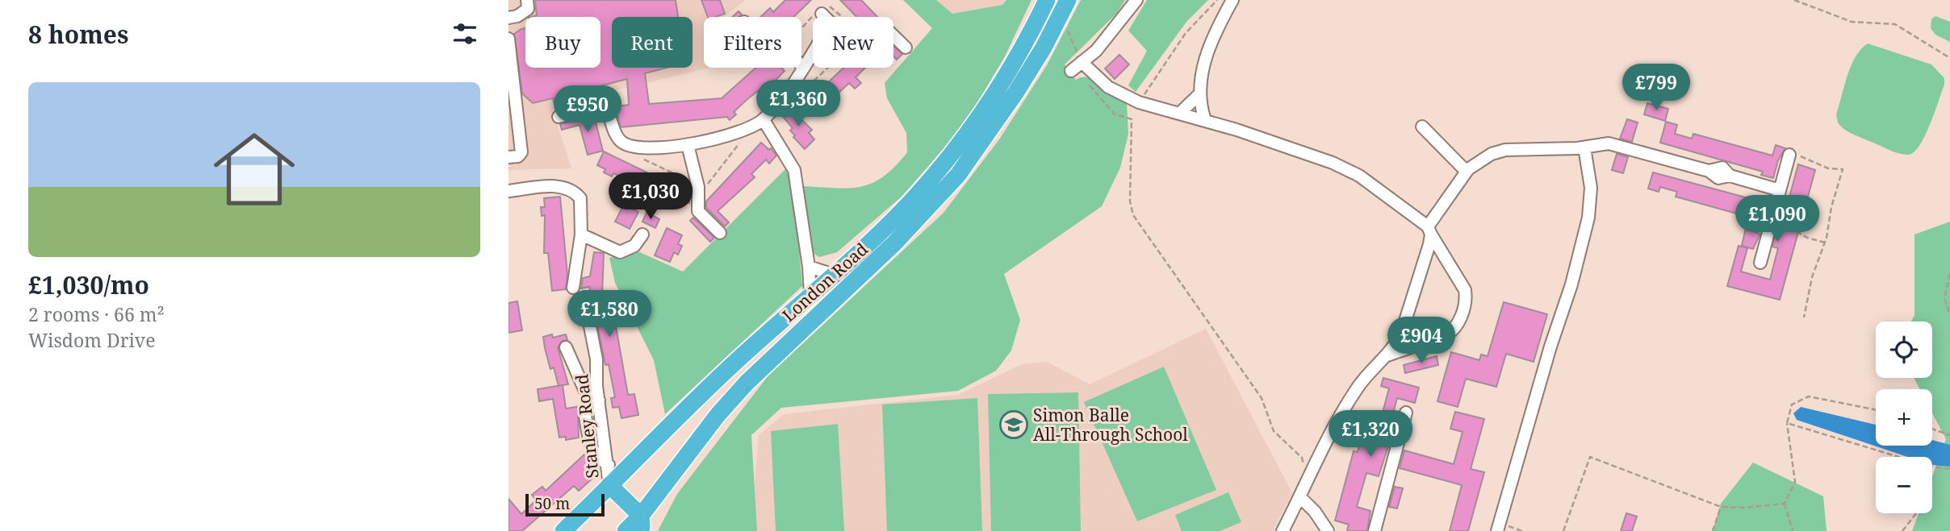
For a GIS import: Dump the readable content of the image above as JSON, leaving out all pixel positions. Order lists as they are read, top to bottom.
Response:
{
  "streets": {
    "highway": ["London Road"],
    "street": ["Stanley Road"]
  },
  "crossings": [
    ["London Road", "Stanley Road"]
  ],
  "places": {
    "school or university": ["Simon Balle All-Through School"]
  },
  "scale_bar": "50 m",
  "page": {
    "heading": "8 homes",
    "chip": [
      "Buy",
      "Rent",
      "Filters",
      "New"
    ],
    "price": [
      "£799",
      "£1,360",
      "£950",
      "£1,030",
      "£1,090",
      "£1,580",
      "£904",
      "£1,320"
    ],
    "list": [
      {
        "name": "£1,030/mo",
        "note": "2 rooms · 66 m² · Wisdom Drive"
      }
    ],
    "map_buttons": ["+", "−"],
    "scale": "50 m"
  }
}
